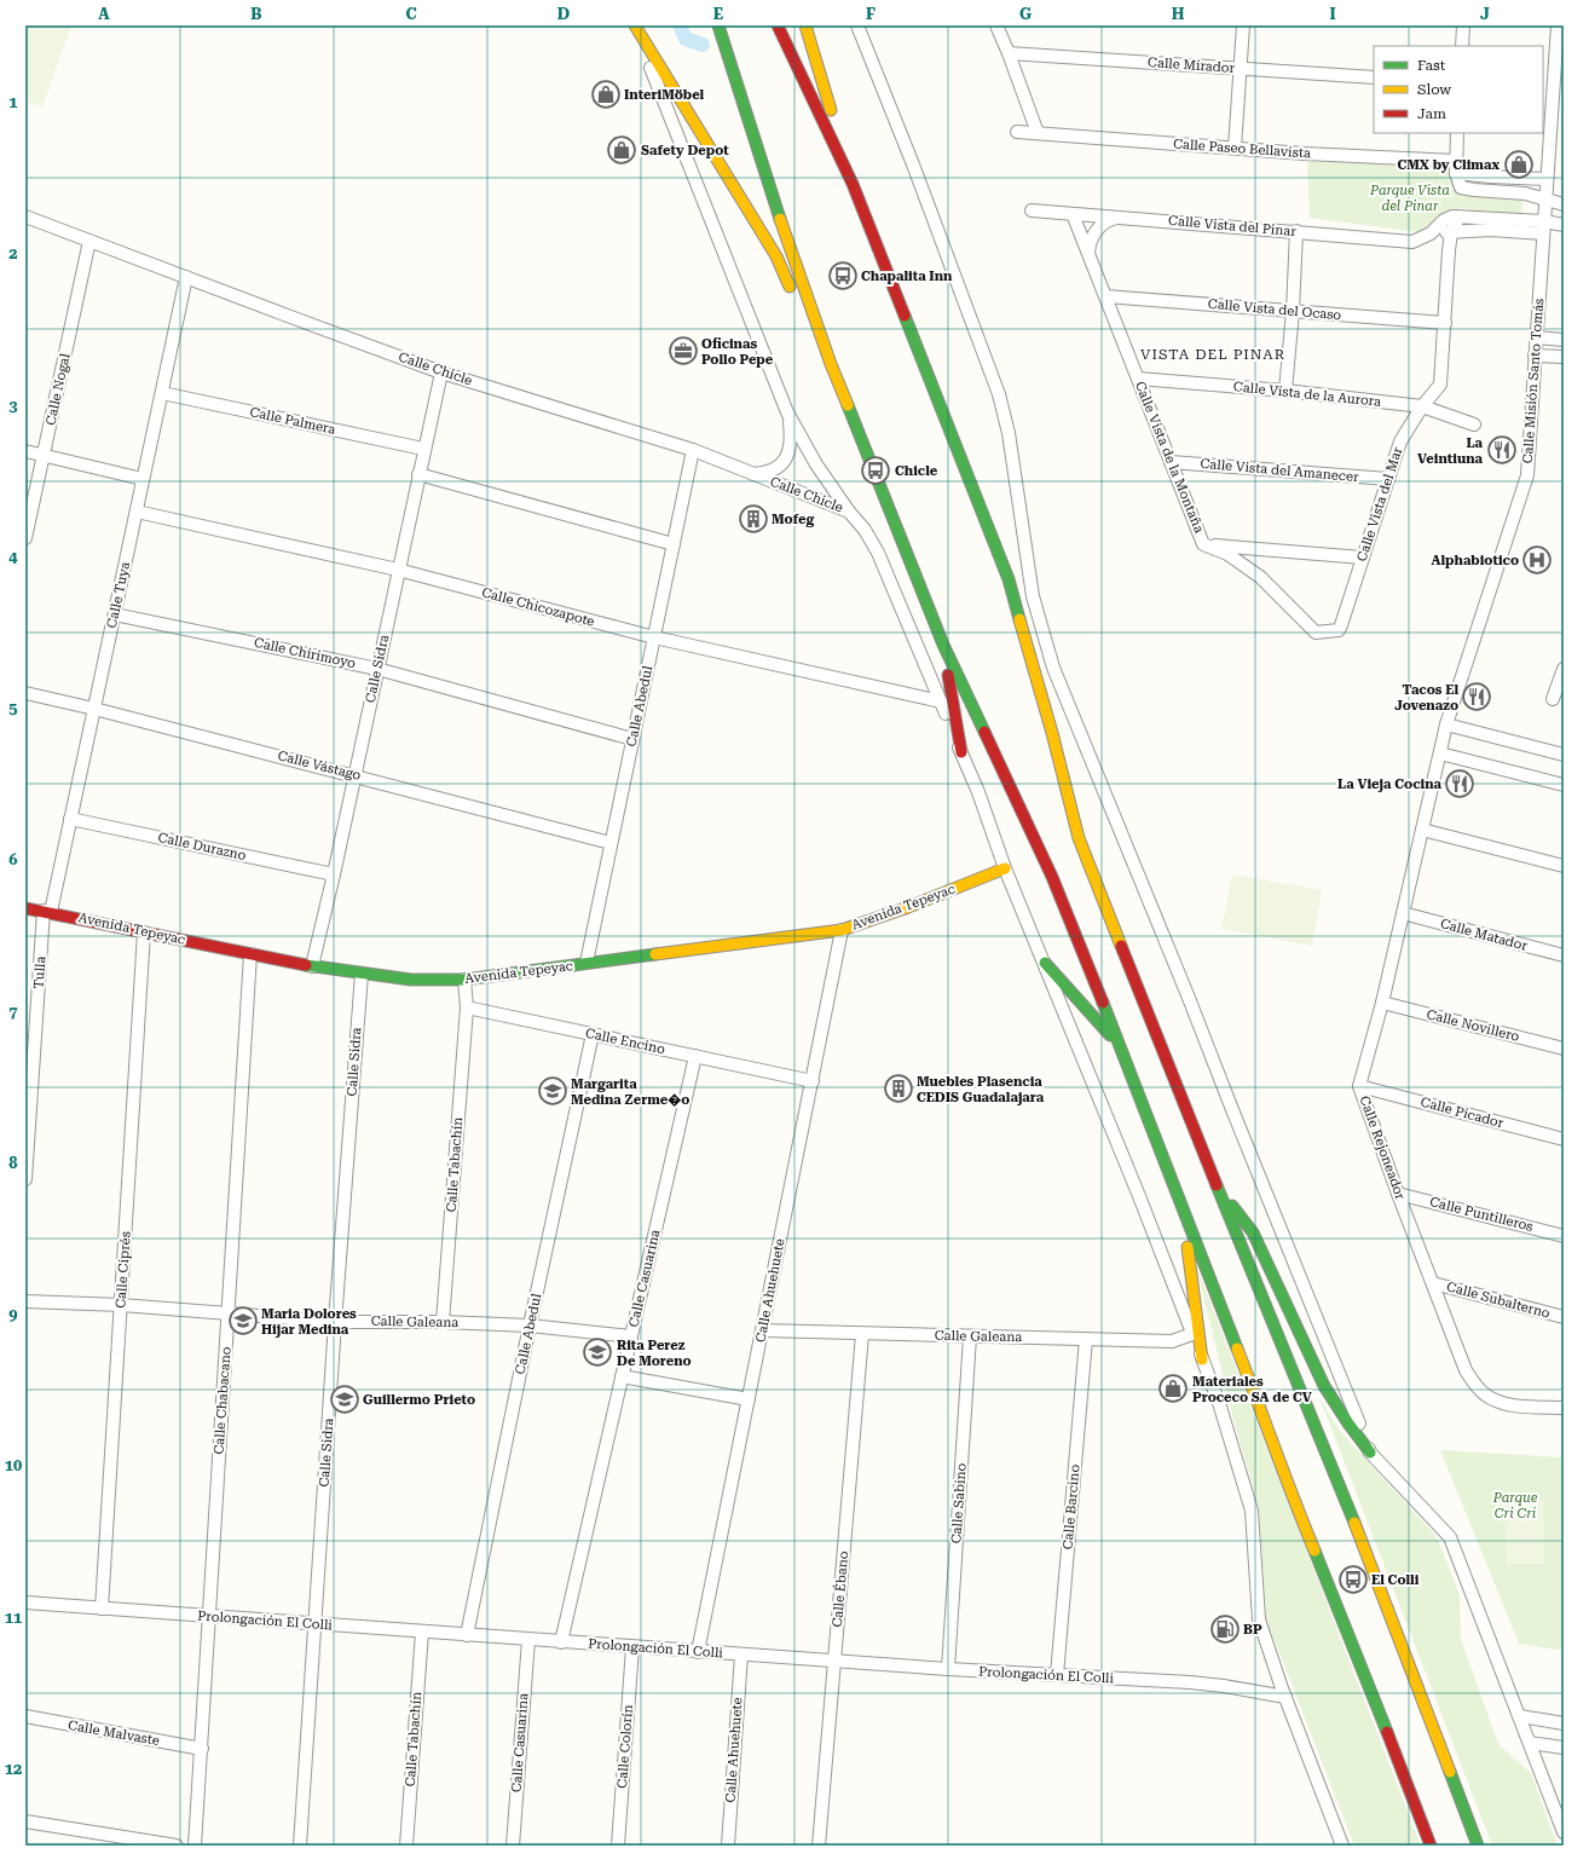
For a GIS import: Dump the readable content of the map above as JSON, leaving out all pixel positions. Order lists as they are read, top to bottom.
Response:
{
  "streets": {
    "main road": ["Avenida Tepeyac"],
    "street": [
      "Calle Mirador",
      "Calle Paseo Bellavista",
      "Calle Vista del Pinar",
      "Calle Vista del Ocaso",
      "Calle Chicle",
      "Calle Misión Santo Tomás",
      "Calle Nogal",
      "Calle Vista de la Aurora",
      "Calle Palmera",
      "Calle Vista de la Montaña",
      "Calle Vista del Amanecer",
      "Calle Vista del Mar",
      "Calle Tuya",
      "Calle Chicozapote",
      "Calle Chirimoyo",
      "Calle Sidra",
      "Calle Abedul",
      "Calle Vástago",
      "Calle Durazno",
      "Calle Matador",
      "Tulla",
      "Calle Novillero",
      "Calle Encino",
      "Calle Picador",
      "Calle Rejoneador",
      "Calle Tabachín",
      "Calle Puntilleros",
      "Calle Ciprés",
      "Calle Casuarina",
      "Calle Ahuehuete",
      "Calle Subalterno",
      "Calle Galeana",
      "Calle Chabacano",
      "Calle Sabino",
      "Calle Barcino",
      "Calle Ébano",
      "Prolongación El Colli",
      "Calle Malvaste",
      "Calle Colorín"
    ]
  },
  "crossings": [
    ["Calle Paseo Bellavista", "Calle Misión Santo Tomás"],
    ["Calle Vista del Pinar", "Calle Misión Santo Tomás"],
    ["Calle Vista del Pinar", "Calle Vista de la Montaña"],
    ["Calle Vista del Pinar", "Calle Vista del Mar"],
    ["Calle Vista del Ocaso", "Calle Vista de la Montaña"],
    ["Calle Vista del Ocaso", "Calle Vista del Mar"],
    ["Calle Chicle", "Calle Nogal"],
    ["Calle Chicle", "Calle Tuya"],
    ["Calle Chicle", "Calle Sidra"],
    ["Calle Chicle", "Calle Abedul"],
    ["Calle Misión Santo Tomás", "Calle Rejoneador"],
    ["Calle Vista de la Aurora", "Calle Vista de la Montaña"],
    ["Calle Vista de la Aurora", "Calle Vista del Mar"],
    ["Calle Palmera", "Calle Tuya"],
    ["Calle Palmera", "Calle Sidra"],
    ["Calle Vista de la Montaña", "Calle Vista del Amanecer"],
    ["Calle Vista de la Montaña", "Calle Vista del Mar"],
    ["Calle Vista del Amanecer", "Calle Vista del Mar"],
    ["Calle Tuya", "Calle Chicozapote"],
    ["Calle Tuya", "Calle Chirimoyo"],
    ["Calle Tuya", "Calle Vástago"],
    ["Calle Tuya", "Calle Durazno"],
    ["Calle Tuya", "Avenida Tepeyac"],
    ["Calle Tuya", "Tulla"],
    ["Calle Chicozapote", "Calle Sidra"],
    ["Calle Chicozapote", "Calle Abedul"],
    ["Calle Chirimoyo", "Calle Sidra"],
    ["Calle Chirimoyo", "Calle Abedul"],
    ["Calle Sidra", "Calle Vástago"],
    ["Calle Sidra", "Calle Durazno"],
    ["Calle Sidra", "Avenida Tepeyac"],
    ["Calle Sidra", "Calle Galeana"],
    ["Calle Sidra", "Prolongación El Colli"],
    ["Calle Abedul", "Calle Vástago"],
    ["Calle Abedul", "Avenida Tepeyac"],
    ["Calle Abedul", "Calle Encino"],
    ["Calle Abedul", "Calle Galeana"],
    ["Calle Abedul", "Prolongación El Colli"],
    ["Avenida Tepeyac", "Tulla"],
    ["Avenida Tepeyac", "Calle Ciprés"],
    ["Avenida Tepeyac", "Calle Ahuehuete"],
    ["Avenida Tepeyac", "Calle Chabacano"],
    ["Calle Matador", "Calle Rejoneador"],
    ["Calle Novillero", "Calle Rejoneador"],
    ["Calle Encino", "Calle Tabachín"],
    ["Calle Encino", "Calle Casuarina"],
    ["Calle Encino", "Calle Ahuehuete"],
    ["Calle Picador", "Calle Rejoneador"],
    ["Calle Rejoneador", "Calle Puntilleros"],
    ["Calle Rejoneador", "Calle Subalterno"],
    ["Calle Tabachín", "Calle Galeana"],
    ["Calle Tabachín", "Prolongación El Colli"],
    ["Calle Ciprés", "Calle Galeana"],
    ["Calle Ciprés", "Prolongación El Colli"],
    ["Calle Casuarina", "Calle Galeana"],
    ["Calle Casuarina", "Prolongación El Colli"],
    ["Calle Ahuehuete", "Calle Galeana"],
    ["Calle Ahuehuete", "Prolongación El Colli"],
    ["Calle Galeana", "Calle Chabacano"],
    ["Calle Galeana", "Calle Sabino"],
    ["Calle Galeana", "Calle Barcino"],
    ["Calle Galeana", "Calle Ébano"],
    ["Calle Chabacano", "Prolongación El Colli"],
    ["Calle Chabacano", "Calle Malvaste"],
    ["Calle Sabino", "Prolongación El Colli"],
    ["Calle Barcino", "Prolongación El Colli"],
    ["Calle Ébano", "Prolongación El Colli"],
    ["Prolongación El Colli", "Calle Colorín"]
  ],
  "districts": ["VISTA DEL PINAR"],
  "parks": ["Parque Vista del Pinar", "Parque Cri Cri"],
  "places": {
    "shop": [
      "InteriMöbel",
      "Safety Depot",
      "CMX by Climax",
      "Materiales Proceco SA de CV"
    ],
    "bus stop": ["Chapalita Inn", "Chicle", "El Colli"],
    "office": ["Oficinas Pollo Pepe"],
    "restaurant": ["La Veintiuna", "Tacos El Jovenazo", "La Vieja Cocina"],
    "building": ["Mofeg", "Muebles Plasencia CEDIS Guadalajara"],
    "hospital": ["Alphabiotico"],
    "school or university": [
      "Margarita Medina Zerme�o",
      "Maria Dolores Hijar Medina",
      "Rita Perez De Moreno",
      "Guillermo Prieto"
    ],
    "fuel station": ["BP"]
  },
  "legend": ["Fast", "Slow", "Jam"],
  "grid": {
    "columns": [
      "A",
      "B",
      "C",
      "D",
      "E",
      "F",
      "G",
      "H",
      "I",
      "J"
    ],
    "rows": [
      "1",
      "2",
      "3",
      "4",
      "5",
      "6",
      "7",
      "8",
      "9",
      "10",
      "11",
      "12"
    ]
  }
}
